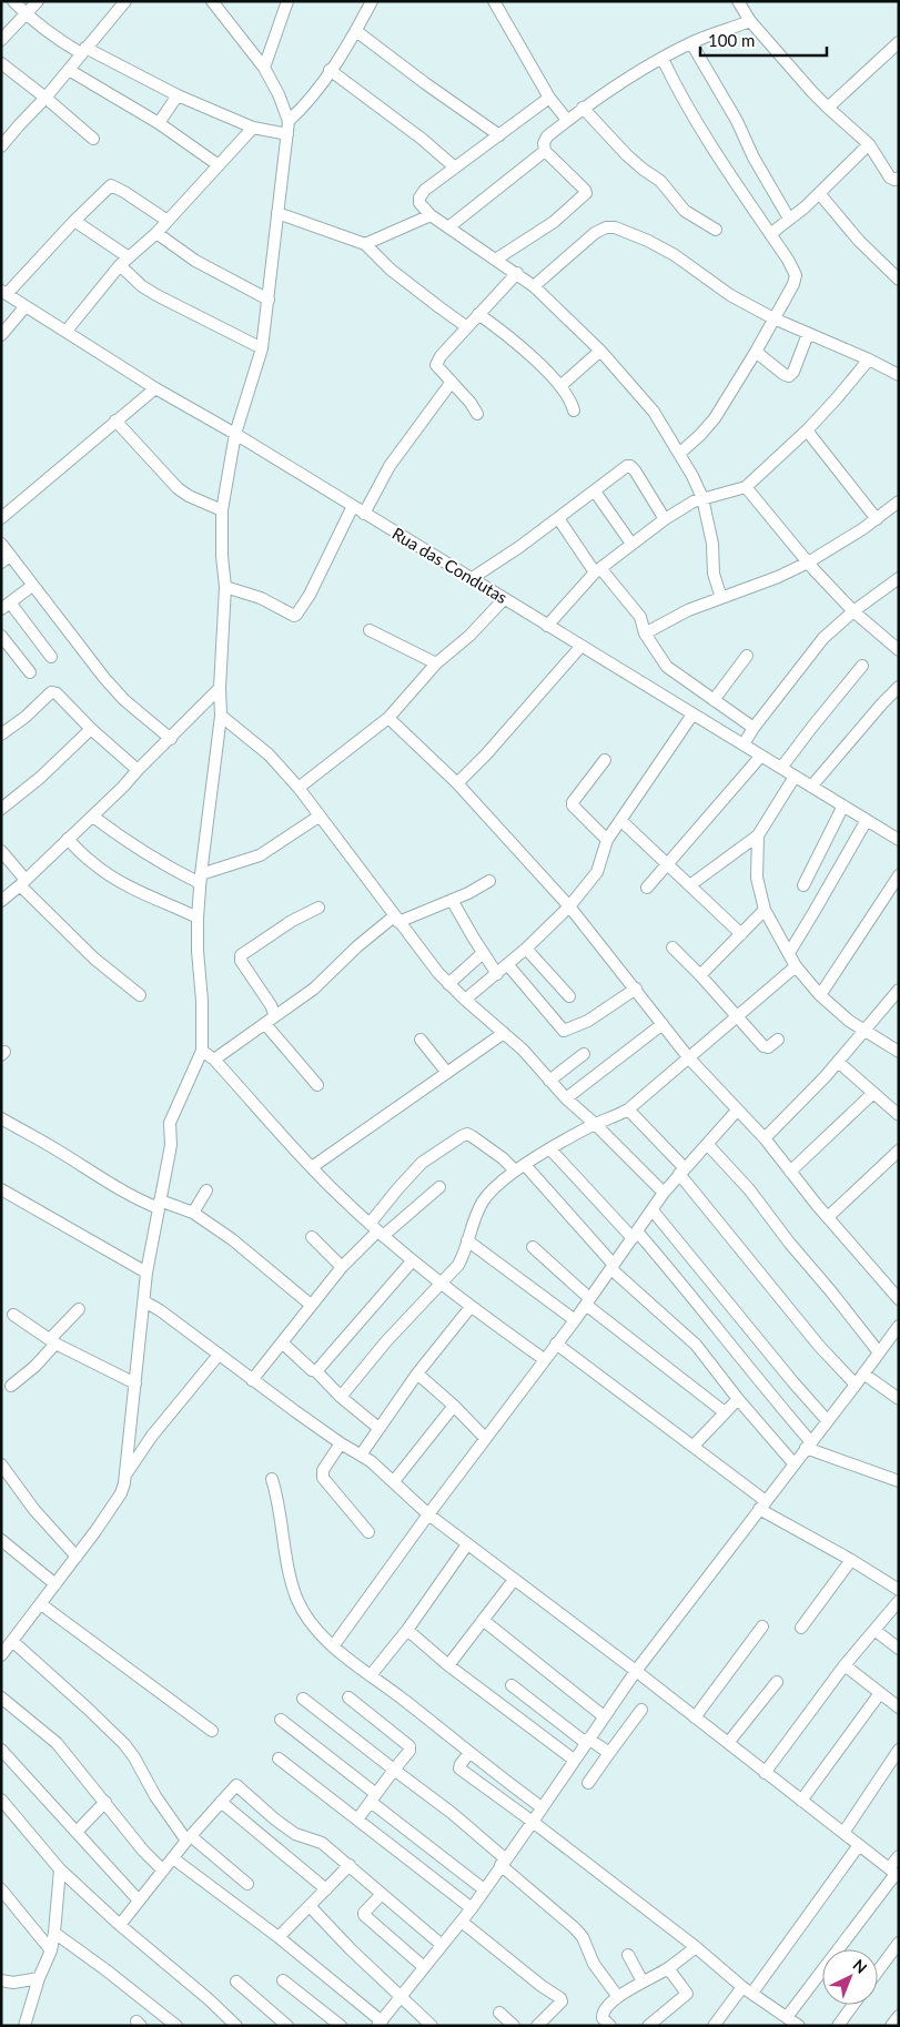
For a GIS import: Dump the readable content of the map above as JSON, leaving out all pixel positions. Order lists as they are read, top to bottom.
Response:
{
  "streets": {
    "street": ["Rua das Condutas"]
  },
  "scale_bar": "100 m",
  "north": "top right"
}
